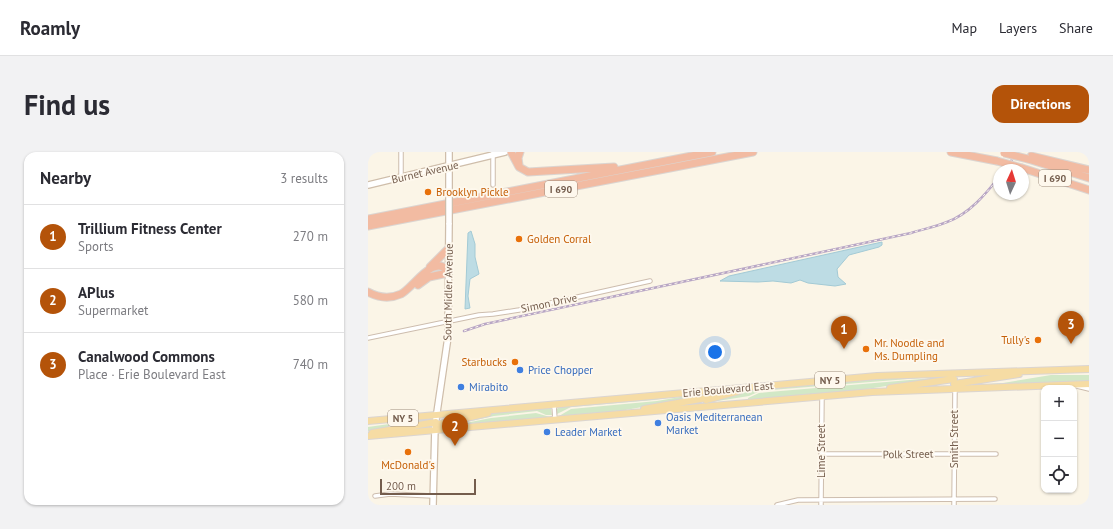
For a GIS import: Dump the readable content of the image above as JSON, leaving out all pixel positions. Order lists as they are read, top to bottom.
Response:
{
  "streets": {
    "highway": ["I 690"],
    "main road": [
      "Burnet Avenue",
      "South Midler Avenue",
      "NY 5",
      "Erie Boulevard East"
    ],
    "street": [
      "Simon Drive",
      "Smith Street",
      "Lime Street",
      "Polk Street"
    ]
  },
  "crossings": [
    ["Burnet Avenue", "South Midler Avenue"],
    ["South Midler Avenue", "Simon Drive"],
    ["South Midler Avenue", "NY 5"],
    ["South Midler Avenue", "Erie Boulevard East"],
    ["NY 5", "Erie Boulevard East"],
    ["Erie Boulevard East", "Smith Street"],
    ["Erie Boulevard East", "Lime Street"],
    ["Smith Street", "Polk Street"],
    ["Lime Street", "Polk Street"]
  ],
  "places": [
    "Brooklyn Pickle",
    "Golden Corral",
    "Tully's",
    "Mr. Noodle and Ms. Dumpling",
    "Starbucks",
    "Price Chopper",
    "Mirabito",
    "Oasis Mediterranean Market",
    "Leader Market",
    "McDonald's"
  ],
  "scale_bar": "200 m",
  "north": "top",
  "page": {
    "header": "Roamly",
    "nav": ["Map", "Layers", "Share"],
    "buttons": "Directions",
    "title": "Find us",
    "heading": ["Nearby", "3 results"],
    "list": [
      {
        "mark": "1",
        "name": "Trillium Fitness Center",
        "note": "Sports",
        "value": "270 m"
      },
      {
        "mark": "2",
        "name": "APlus",
        "note": "Supermarket",
        "value": "580 m"
      },
      {
        "mark": "3",
        "name": "Canalwood Commons",
        "note": "Place · Erie Boulevard East",
        "value": "740 m"
      }
    ],
    "pins": ["3", "1", "2"],
    "map_buttons": ["+", "−"],
    "scale": "200 m"
  }
}
